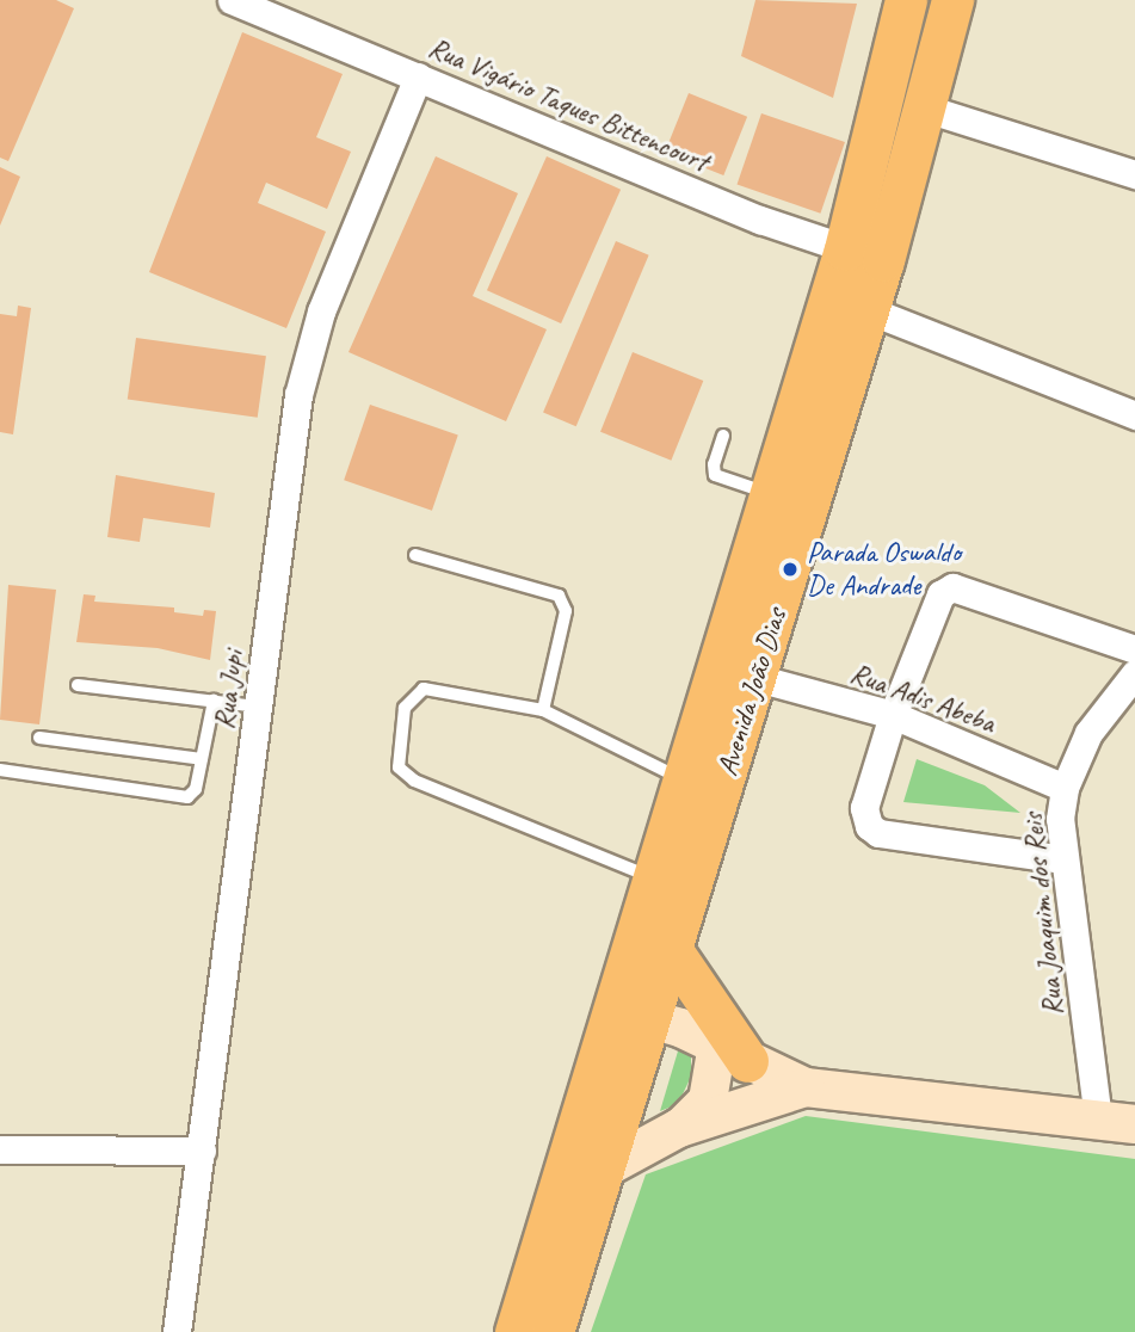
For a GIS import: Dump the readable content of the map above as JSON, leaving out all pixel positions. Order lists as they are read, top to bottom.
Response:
{
  "streets": {
    "main road": ["Avenida João Dias"],
    "street": [
      "Rua Vigário Taques Bittencourt",
      "Rua Jupi",
      "Rua Adis Abeba",
      "Rua Joaquim dos Reis"
    ]
  },
  "crossings": [
    ["Rua Vigário Taques Bittencourt", "Rua Jupi"],
    ["Rua Vigário Taques Bittencourt", "Avenida João Dias"],
    ["Avenida João Dias", "Rua Adis Abeba"],
    ["Rua Adis Abeba", "Rua Joaquim dos Reis"]
  ],
  "places": ["Parada Oswaldo De Andrade"]
}
